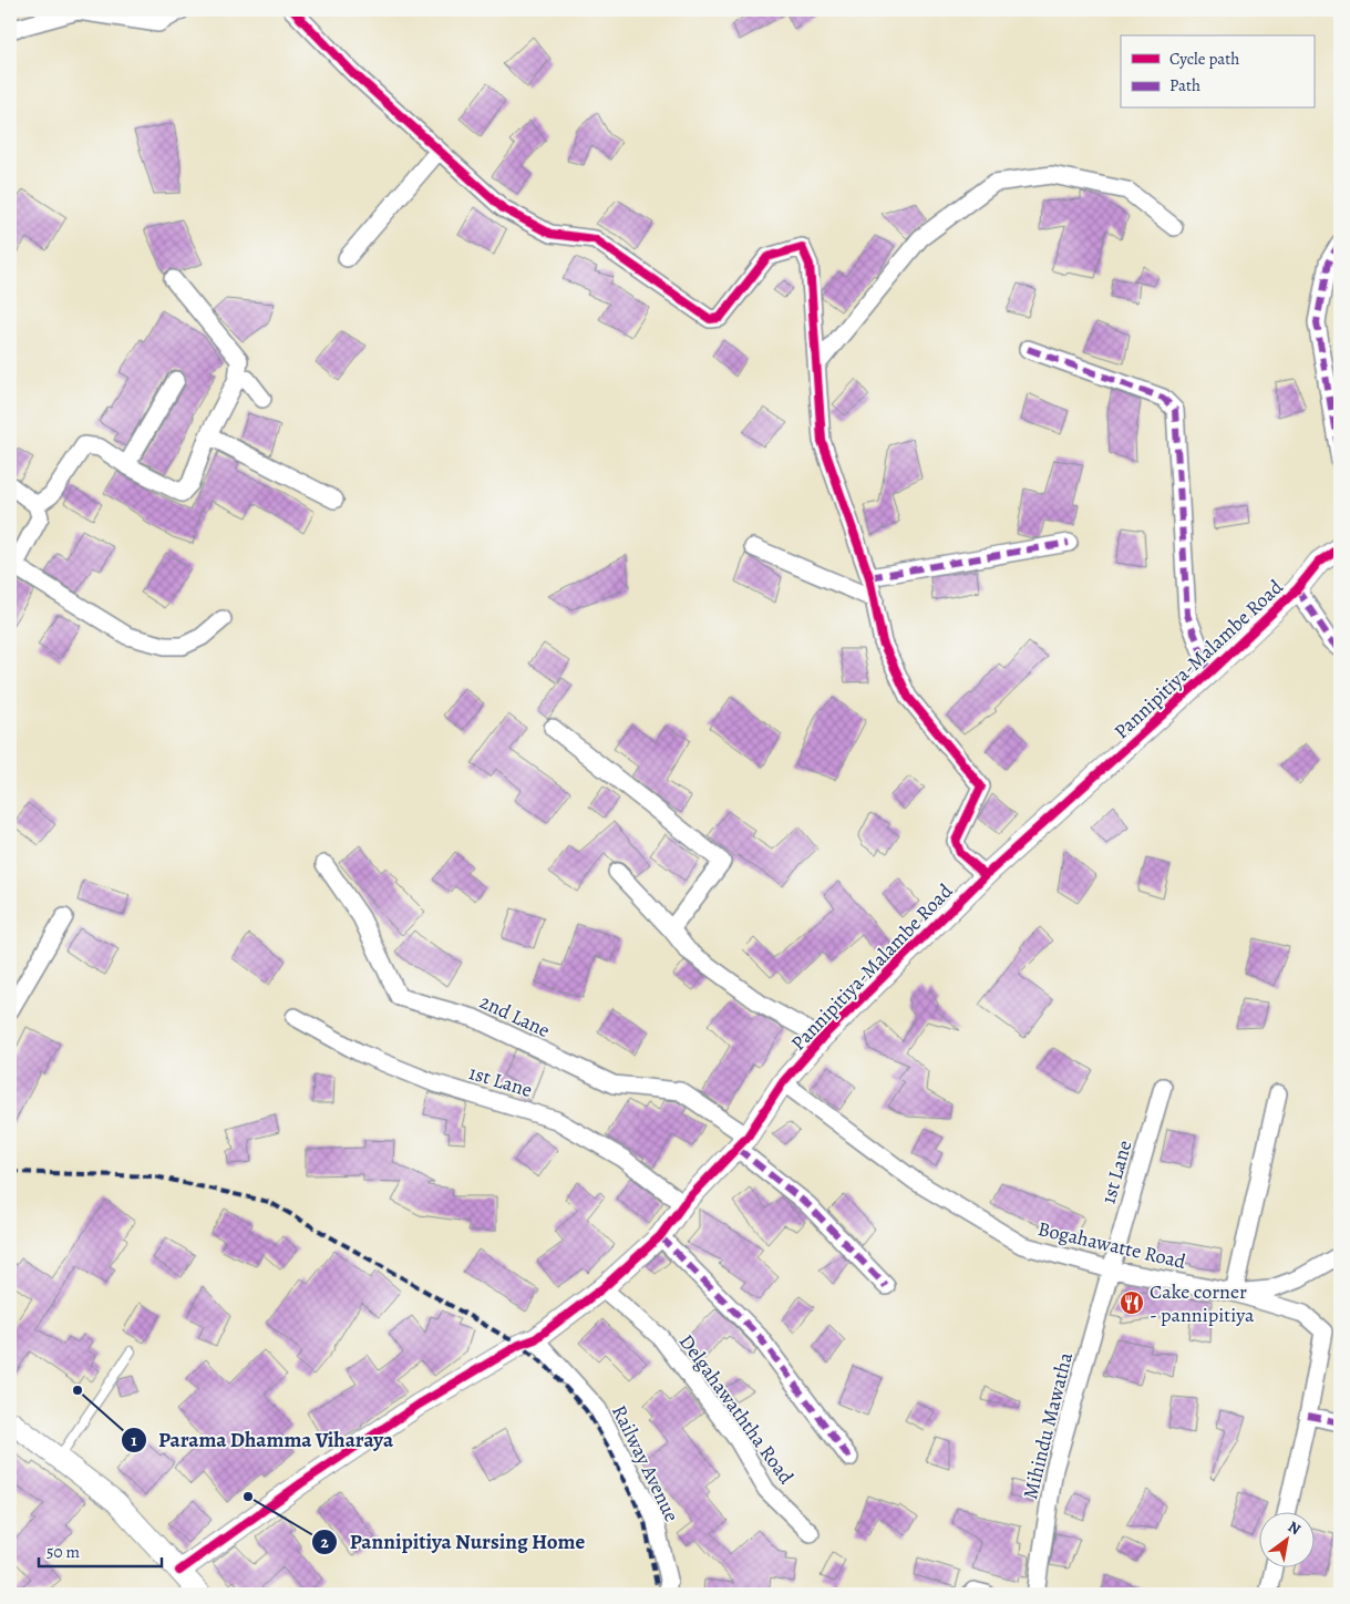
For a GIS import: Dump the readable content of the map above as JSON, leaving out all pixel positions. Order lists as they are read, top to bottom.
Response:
{
  "streets": {
    "street": [
      "Pannipitiya-Malambe Road",
      "2nd Lane",
      "1st Lane",
      "Bogahawatte Road",
      "Delgahawaththa Road",
      "Mihindu Mawatha",
      "Railway Avenue"
    ]
  },
  "crossings": [
    ["Pannipitiya-Malambe Road", "2nd Lane"],
    ["Pannipitiya-Malambe Road", "1st Lane"],
    ["Pannipitiya-Malambe Road", "Bogahawatte Road"],
    ["Pannipitiya-Malambe Road", "Delgahawaththa Road"],
    ["Pannipitiya-Malambe Road", "Railway Avenue"],
    ["1st Lane", "Bogahawatte Road"],
    ["1st Lane", "Mihindu Mawatha"],
    ["Bogahawatte Road", "Mihindu Mawatha"]
  ],
  "places": {
    "restaurant": ["Cake corner - pannipitiya"],
    "other": ["Parama Dhamma Viharaya", "Pannipitiya Nursing Home"]
  },
  "legend": ["Cycle path", "Path"],
  "scale_bar": "50 m",
  "north": "top right"
}
